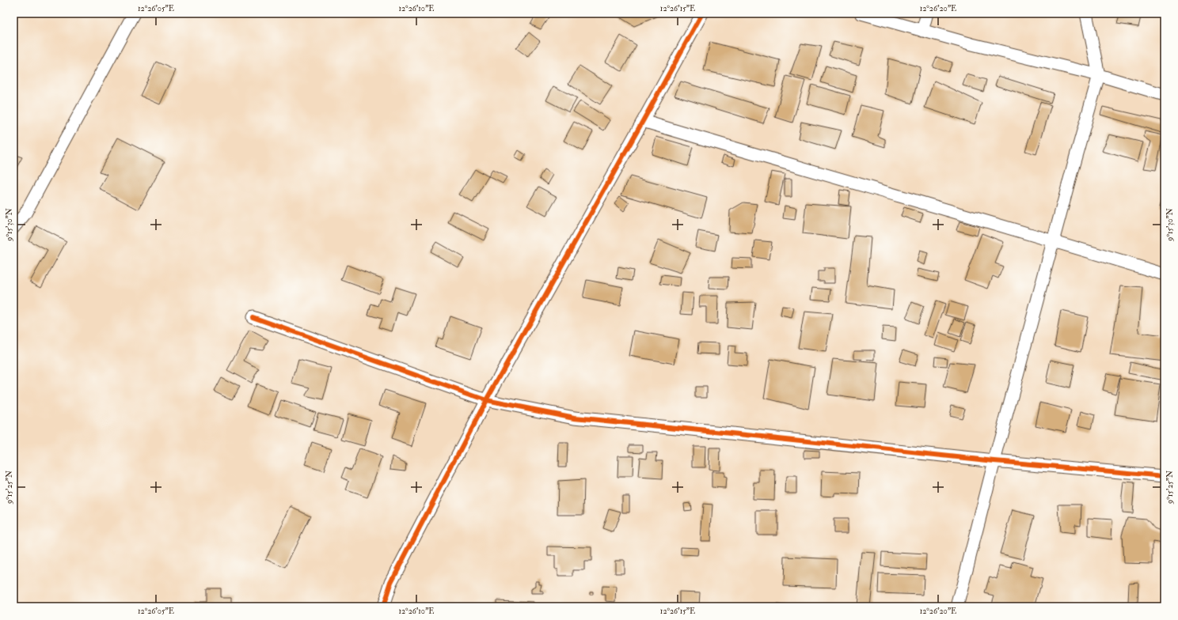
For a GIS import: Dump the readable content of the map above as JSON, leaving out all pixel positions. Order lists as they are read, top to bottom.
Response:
{
  "coordinates": [
    "12°26'05\"E",
    "12°26'10\"E",
    "12°26'15\"E",
    "12°26'20\"E",
    "9°15'30\"N",
    "9°15'25\"N"
  ]
}
